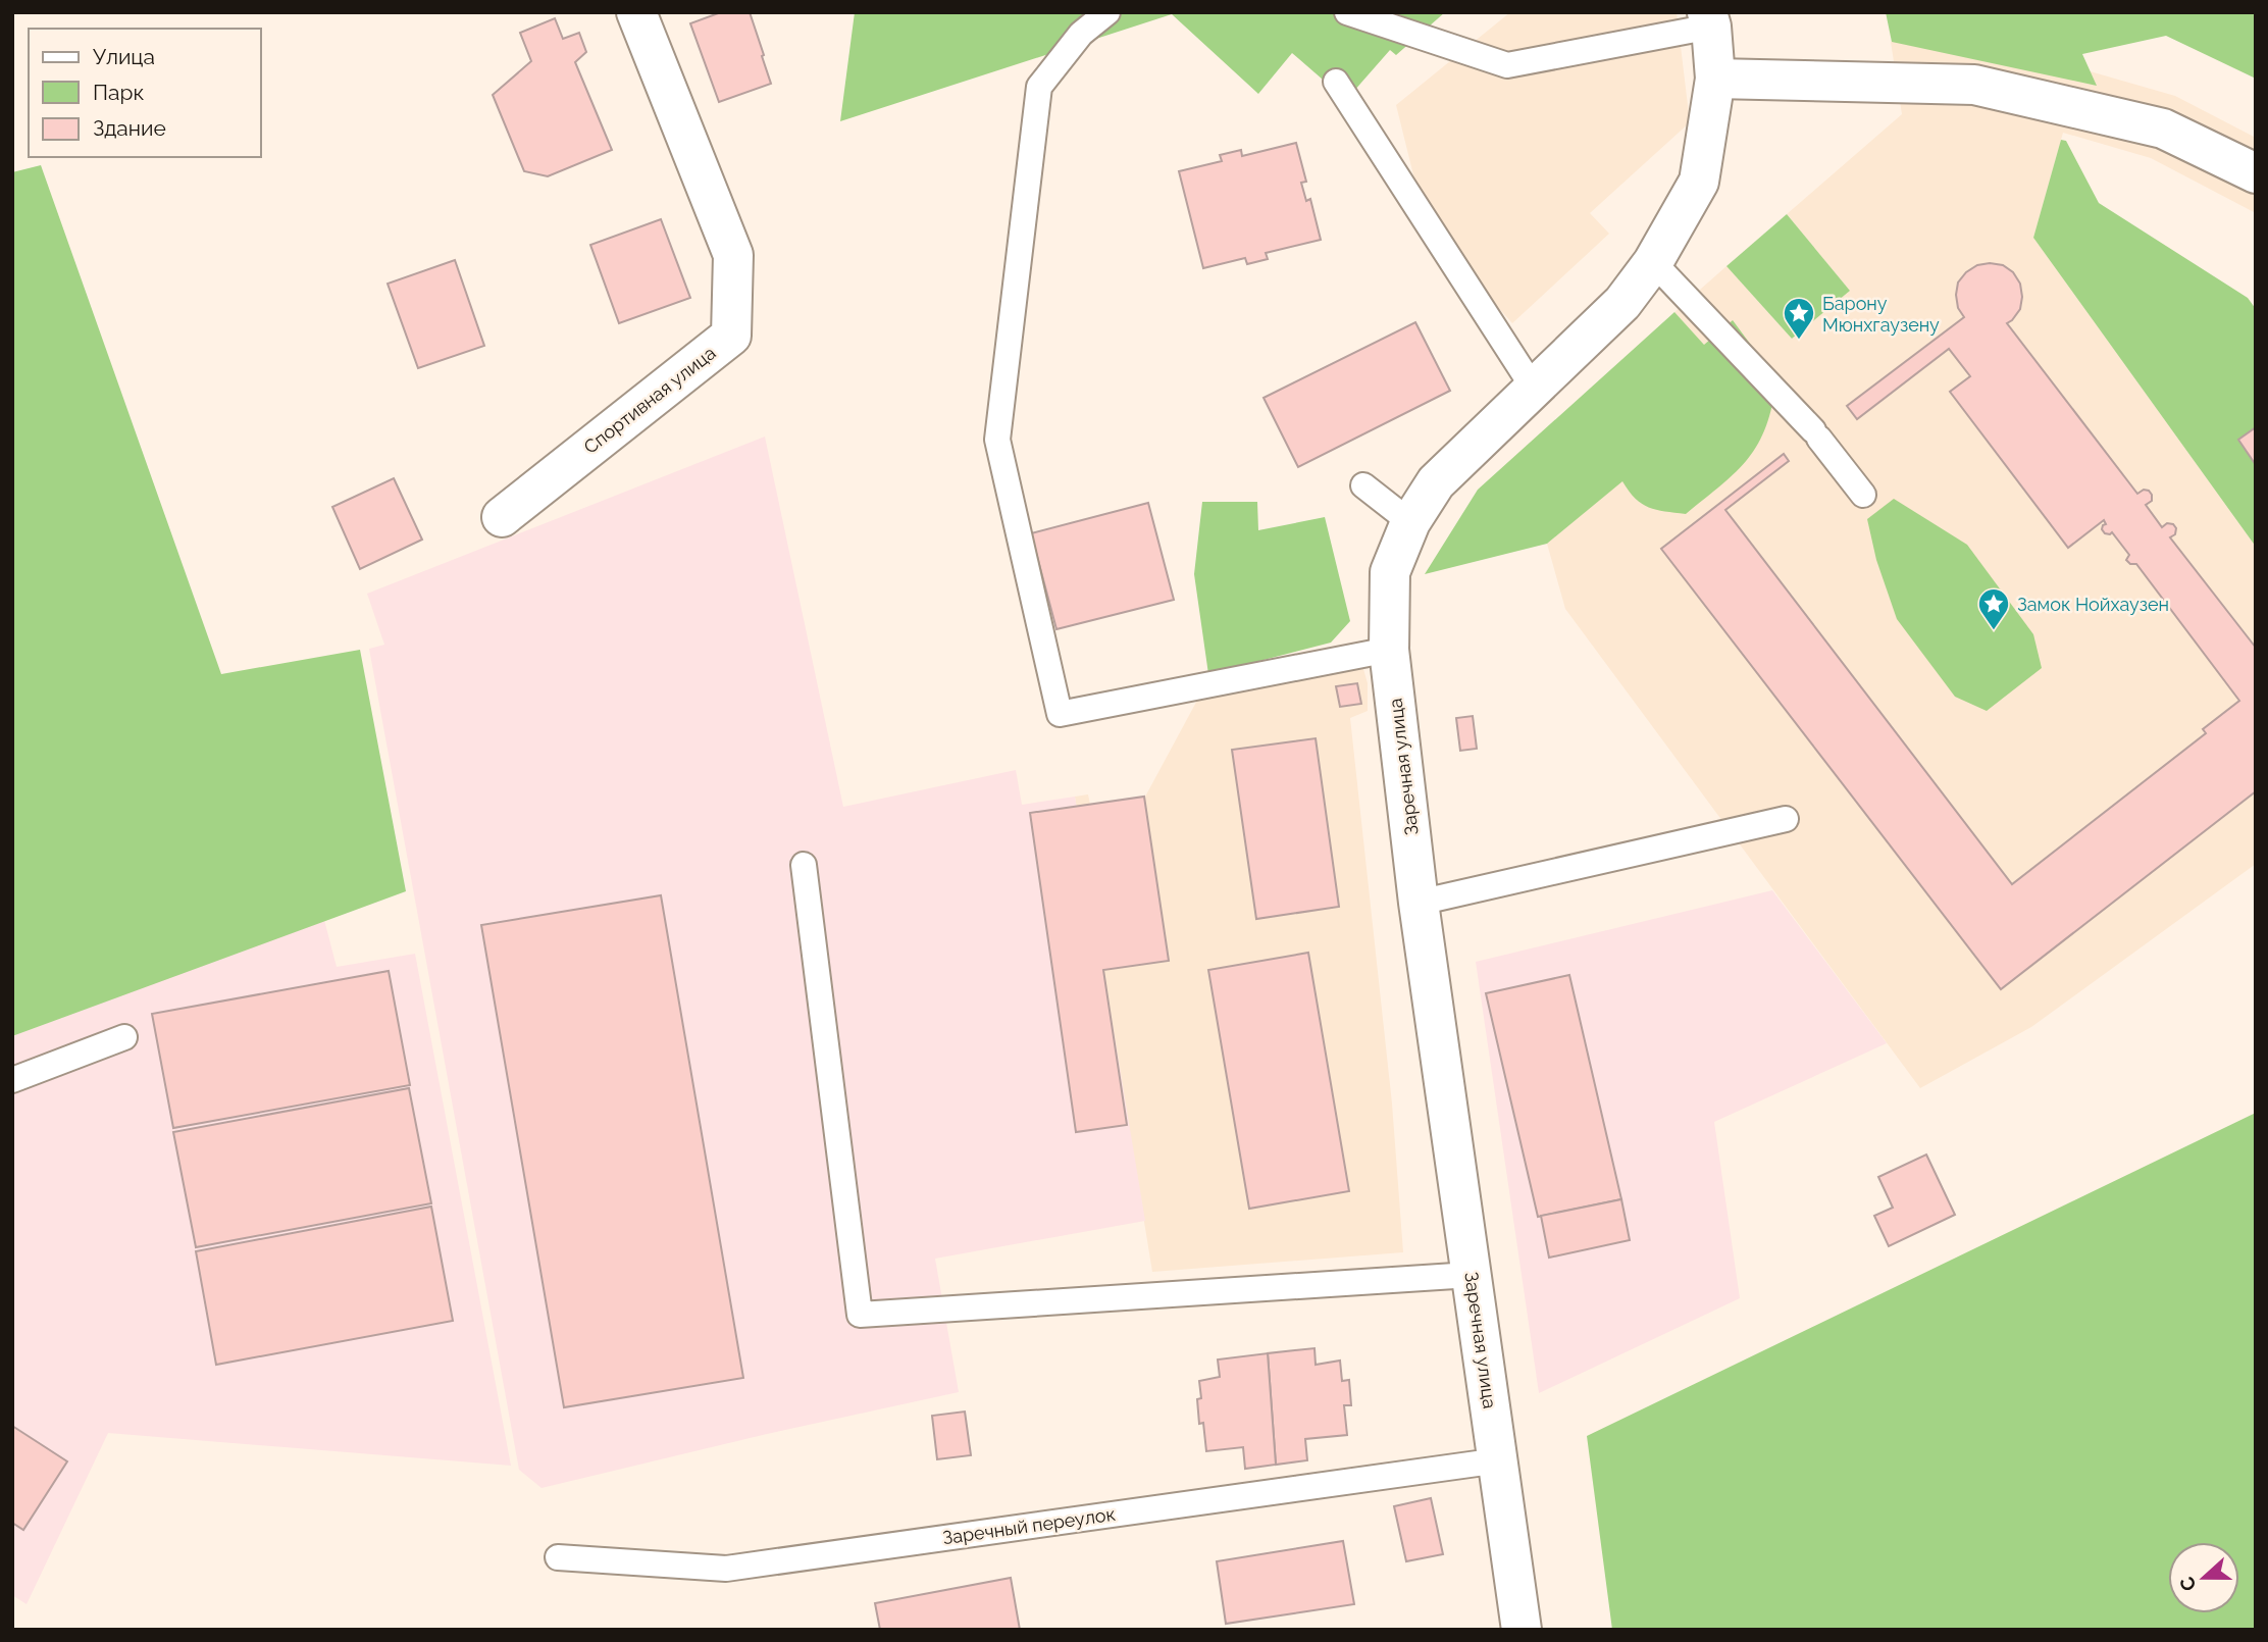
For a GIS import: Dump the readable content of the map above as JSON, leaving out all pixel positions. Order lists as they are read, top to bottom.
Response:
{
  "streets": {
    "main road": ["Спортивная улица", "Заречная улица"],
    "lane": ["Заречный переулок"]
  },
  "crossings": [
    ["Заречная улица", "Заречный переулок"]
  ],
  "places": {
    "place": ["Барону Мюнхгаузену", "Замок Нойхаузен"]
  },
  "legend": ["Улица", "Парк", "Здание"],
  "north": "left"
}
